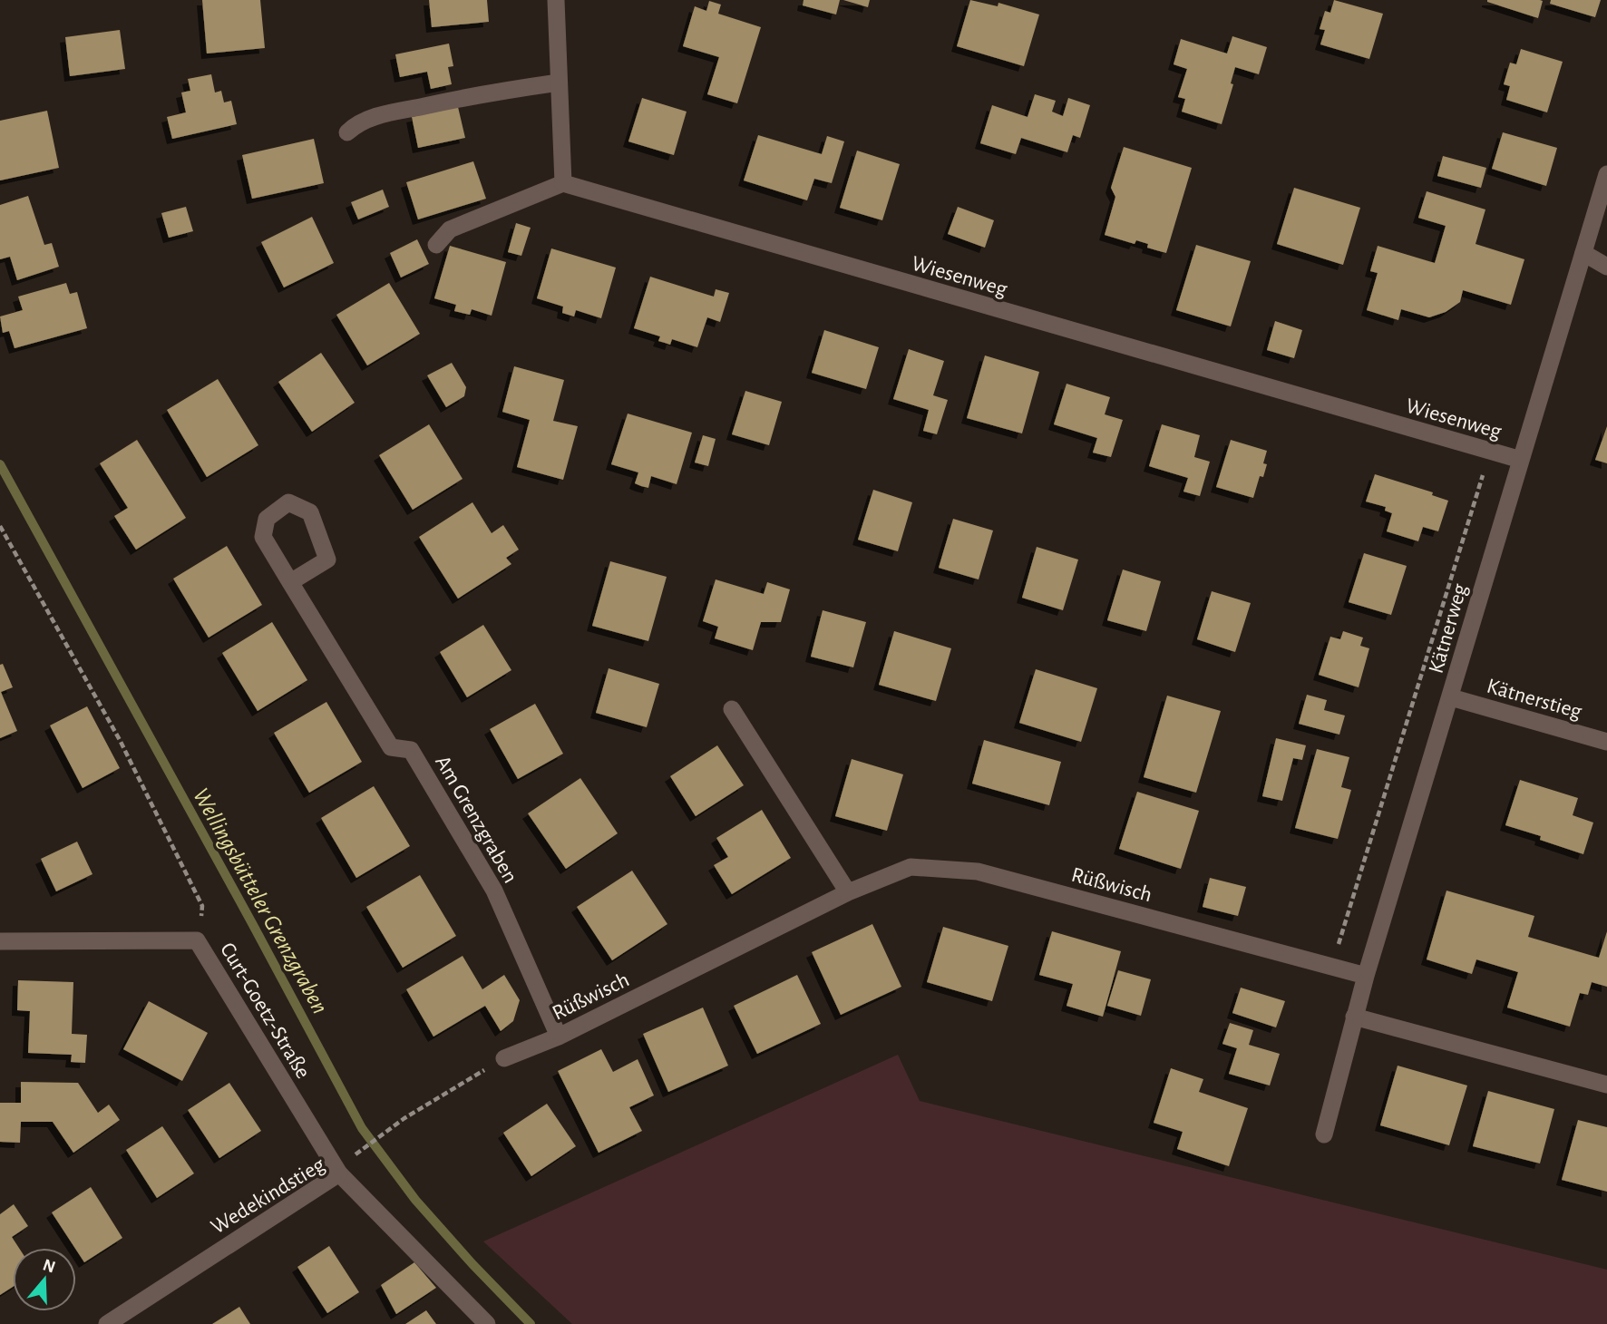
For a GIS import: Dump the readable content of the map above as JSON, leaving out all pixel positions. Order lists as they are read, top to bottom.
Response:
{
  "streets": {
    "street": [
      "Wiesenweg",
      "Kätnerweg",
      "Kätnerstieg",
      "Am Grenzgraben",
      "Rüßwisch",
      "Curt-Goetz-Straße",
      "Wedekindstieg"
    ]
  },
  "crossings": [
    ["Wiesenweg", "Kätnerweg"],
    ["Kätnerweg", "Kätnerstieg"],
    ["Kätnerweg", "Rüßwisch"],
    ["Am Grenzgraben", "Rüßwisch"],
    ["Curt-Goetz-Straße", "Wedekindstieg"]
  ],
  "water": ["Wellingsbütteler Grenzgraben"],
  "north": "top"
}
